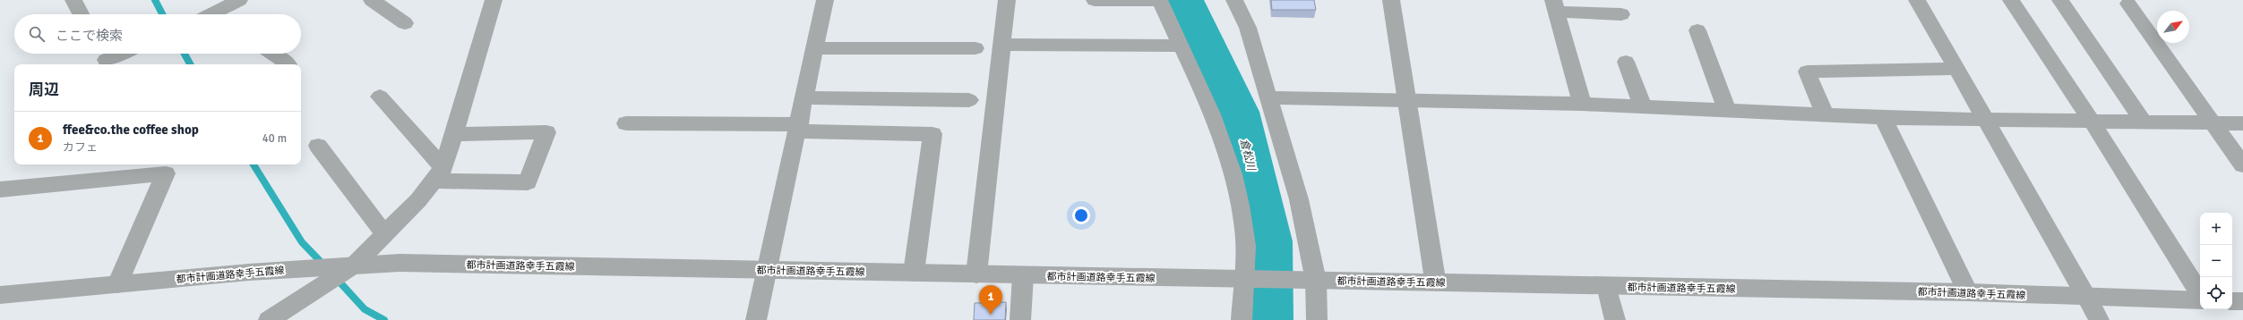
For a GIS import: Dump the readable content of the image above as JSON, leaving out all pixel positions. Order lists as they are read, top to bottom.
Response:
{
  "streets": {
    "street": ["都市計画道路幸手五霞線"]
  },
  "water": ["倉松川"],
  "north": "top right",
  "page": {
    "search": "ここで検索",
    "heading": "周辺",
    "list": [
      {
        "mark": "1",
        "name": "ffee&co.the coffee shop",
        "note": "カフェ",
        "value": "40 m"
      }
    ],
    "map_buttons": ["+", "−"],
    "pins": "1"
  }
}
